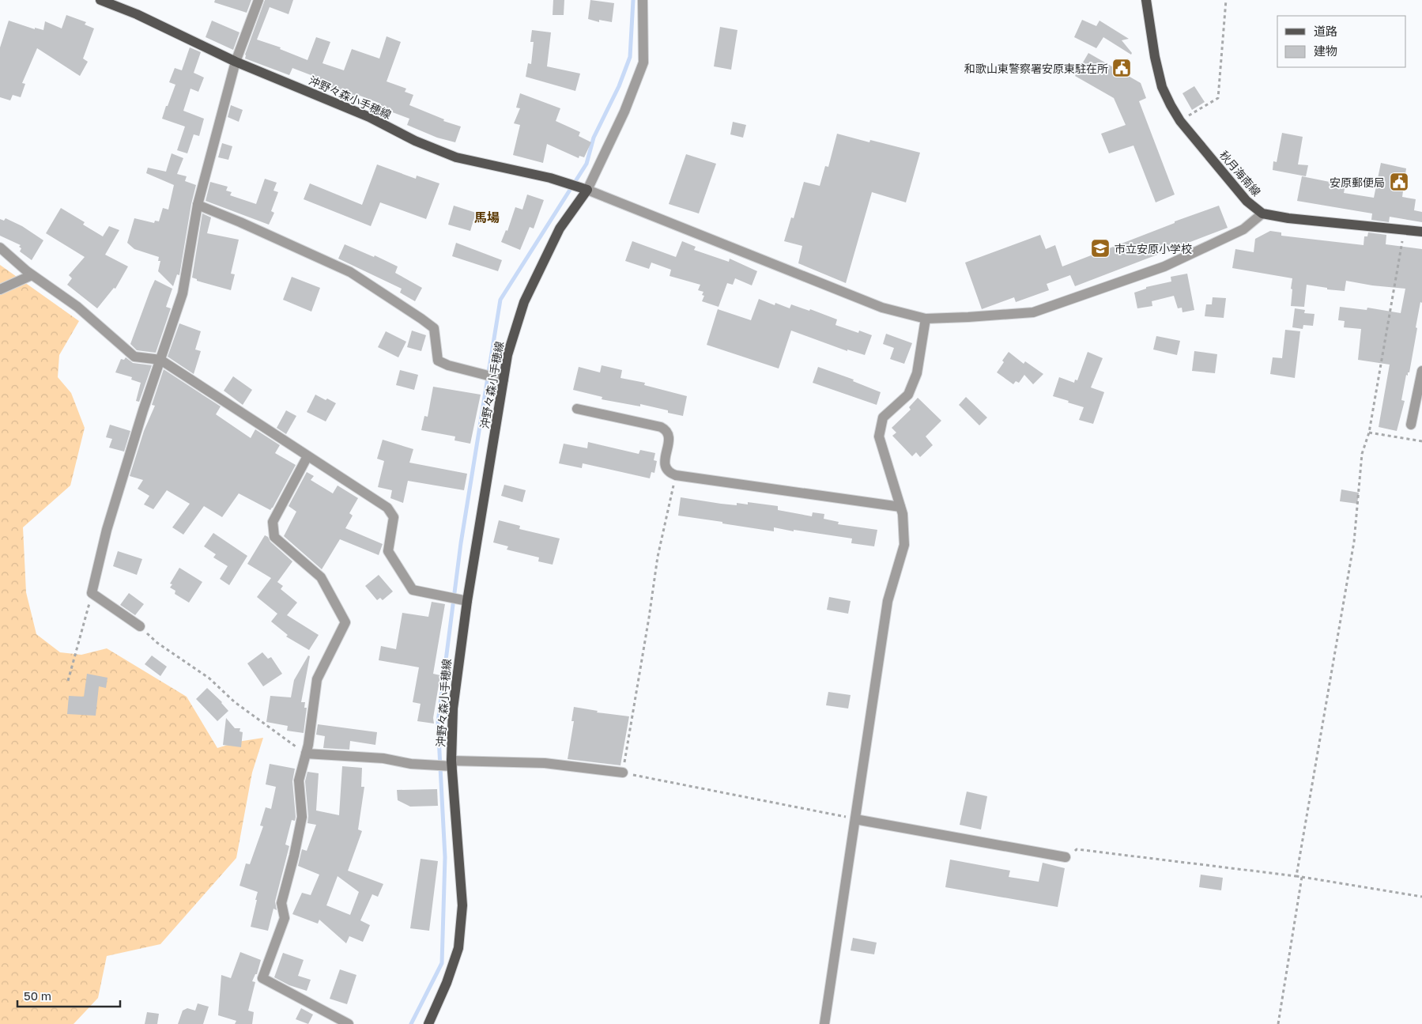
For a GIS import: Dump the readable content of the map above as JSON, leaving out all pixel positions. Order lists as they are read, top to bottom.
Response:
{
  "streets": {
    "main road": ["沖野々森小手穂線", "秋月海南線"]
  },
  "districts": ["馬場"],
  "places": {
    "public building": ["和歌山東警察署安原東駐在所", "安原郵便局"],
    "school or university": ["市立安原小学校"]
  },
  "legend": ["道路", "建物"],
  "scale_bar": "50 m"
}
